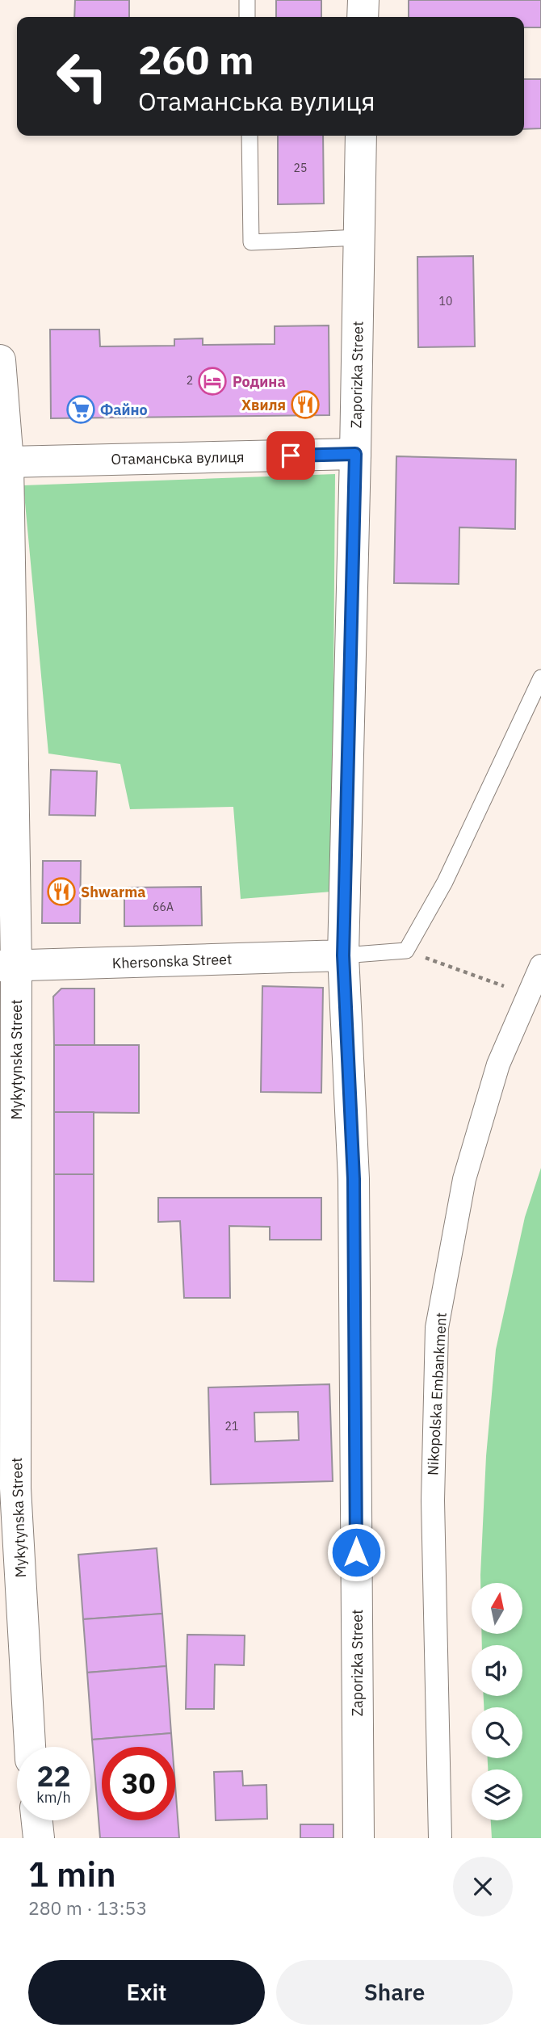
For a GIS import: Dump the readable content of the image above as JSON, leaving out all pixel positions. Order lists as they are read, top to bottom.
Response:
{
  "streets": {
    "street": [
      "Zaporizka Street",
      "Отаманська вулиця",
      "Khersonska Street",
      "Mykytynska Street",
      "Nikopolska Embankment"
    ]
  },
  "crossings": [
    ["Zaporizka Street", "Отаманська вулиця"],
    ["Zaporizka Street", "Khersonska Street"],
    ["Отаманська вулиця", "Mykytynska Street"],
    ["Khersonska Street", "Mykytynska Street"]
  ],
  "places": {
    "hotel": ["Родина"],
    "restaurant": ["Хвиля", "Shwarma"],
    "supermarket": ["Файно"]
  },
  "house_numbers": [
    "25",
    "10",
    "2",
    "66А",
    "21"
  ],
  "north": "top",
  "page": {
    "turn": ["260 m", "Отаманська вулиця"],
    "speed": "22 km/h",
    "limit": "30",
    "heading": ["1 min", "280 m · 13:53"],
    "buttons": ["Exit", "Share"]
  }
}
